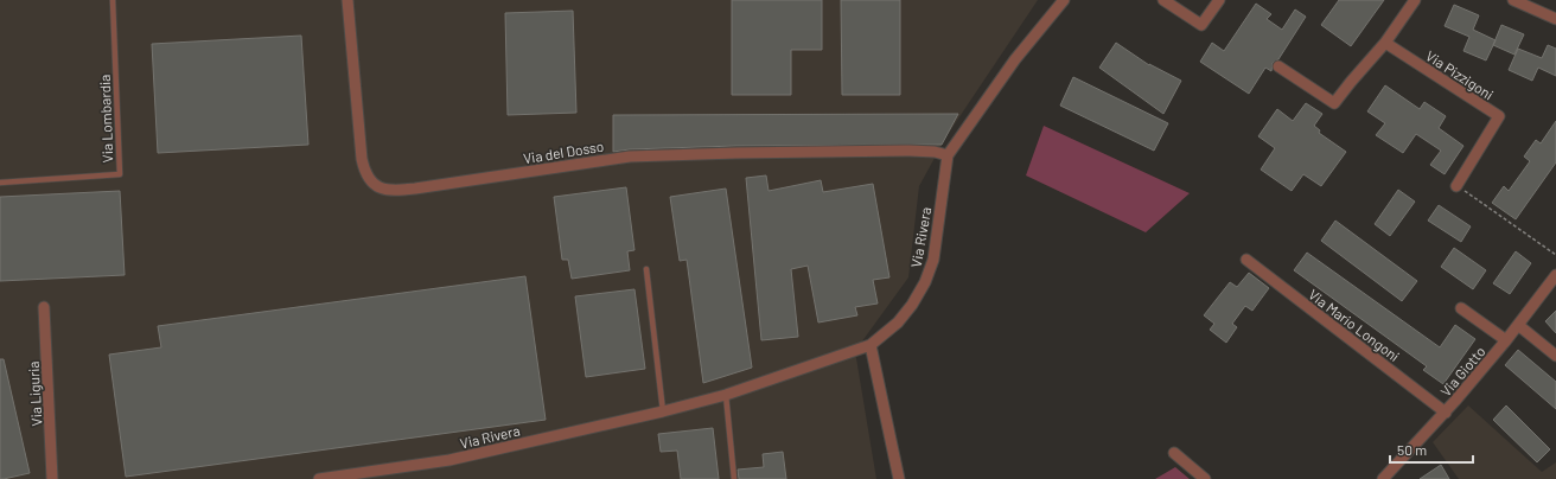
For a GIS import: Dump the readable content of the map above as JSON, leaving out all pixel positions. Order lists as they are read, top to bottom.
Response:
{
  "streets": {
    "street": [
      "Via Pizzigoni",
      "Via del Dosso",
      "Via Rivera",
      "Via Mario Longoni",
      "Via Giotto",
      "Via Liguria"
    ],
    "lane": ["Via Lombardia"]
  },
  "crossings": [
    ["Via del Dosso", "Via Rivera"],
    ["Via Mario Longoni", "Via Giotto"]
  ],
  "scale_bar": "50 m"
}
